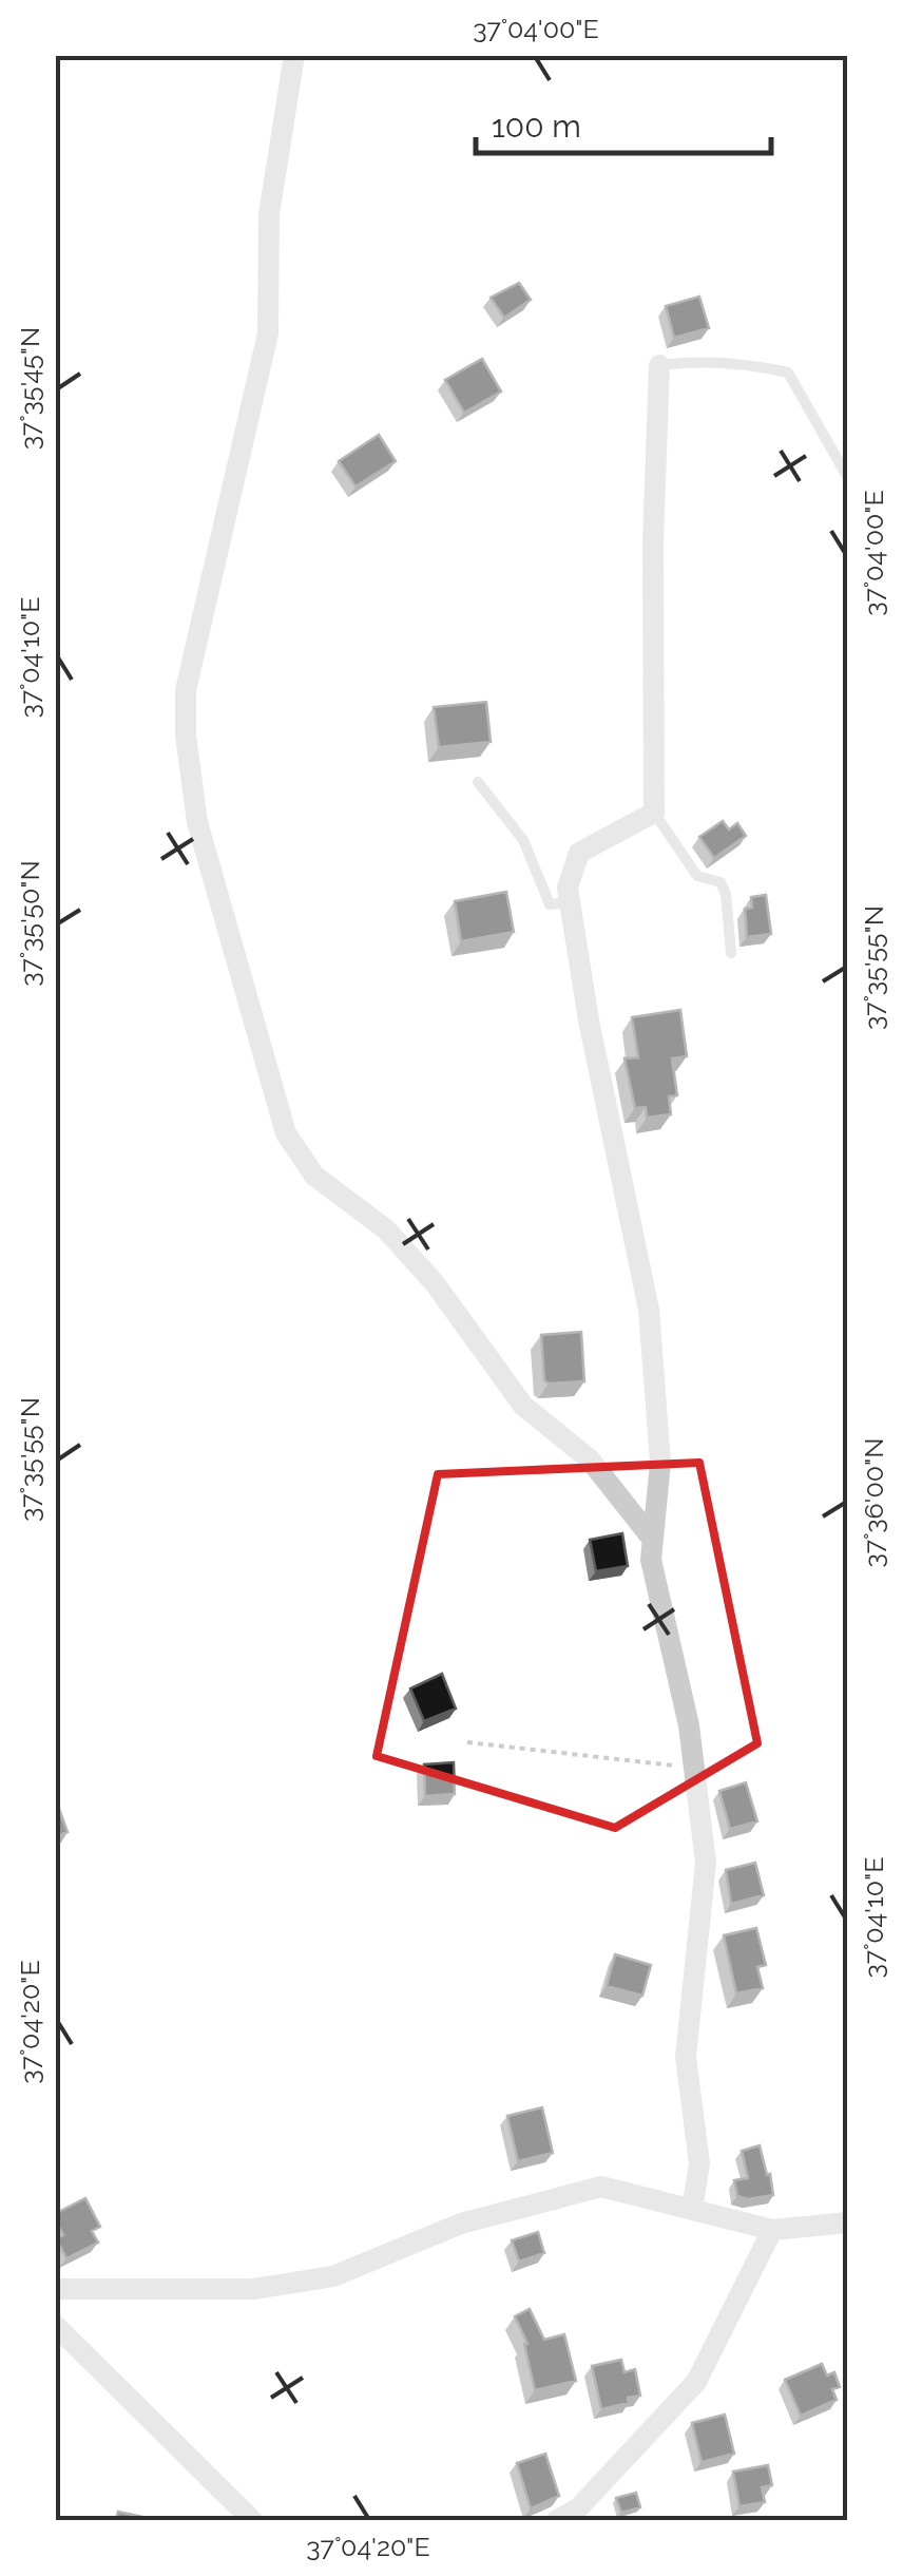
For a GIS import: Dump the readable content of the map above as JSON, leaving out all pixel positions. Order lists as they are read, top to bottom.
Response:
{
  "scale_bar": "100 m",
  "coordinates": [
    "37°04'00\"E",
    "37°35'45\"N",
    "37°04'10\"E",
    "37°35'50\"N",
    "37°35'55\"N",
    "37°36'00\"N",
    "37°04'20\"E"
  ]
}
